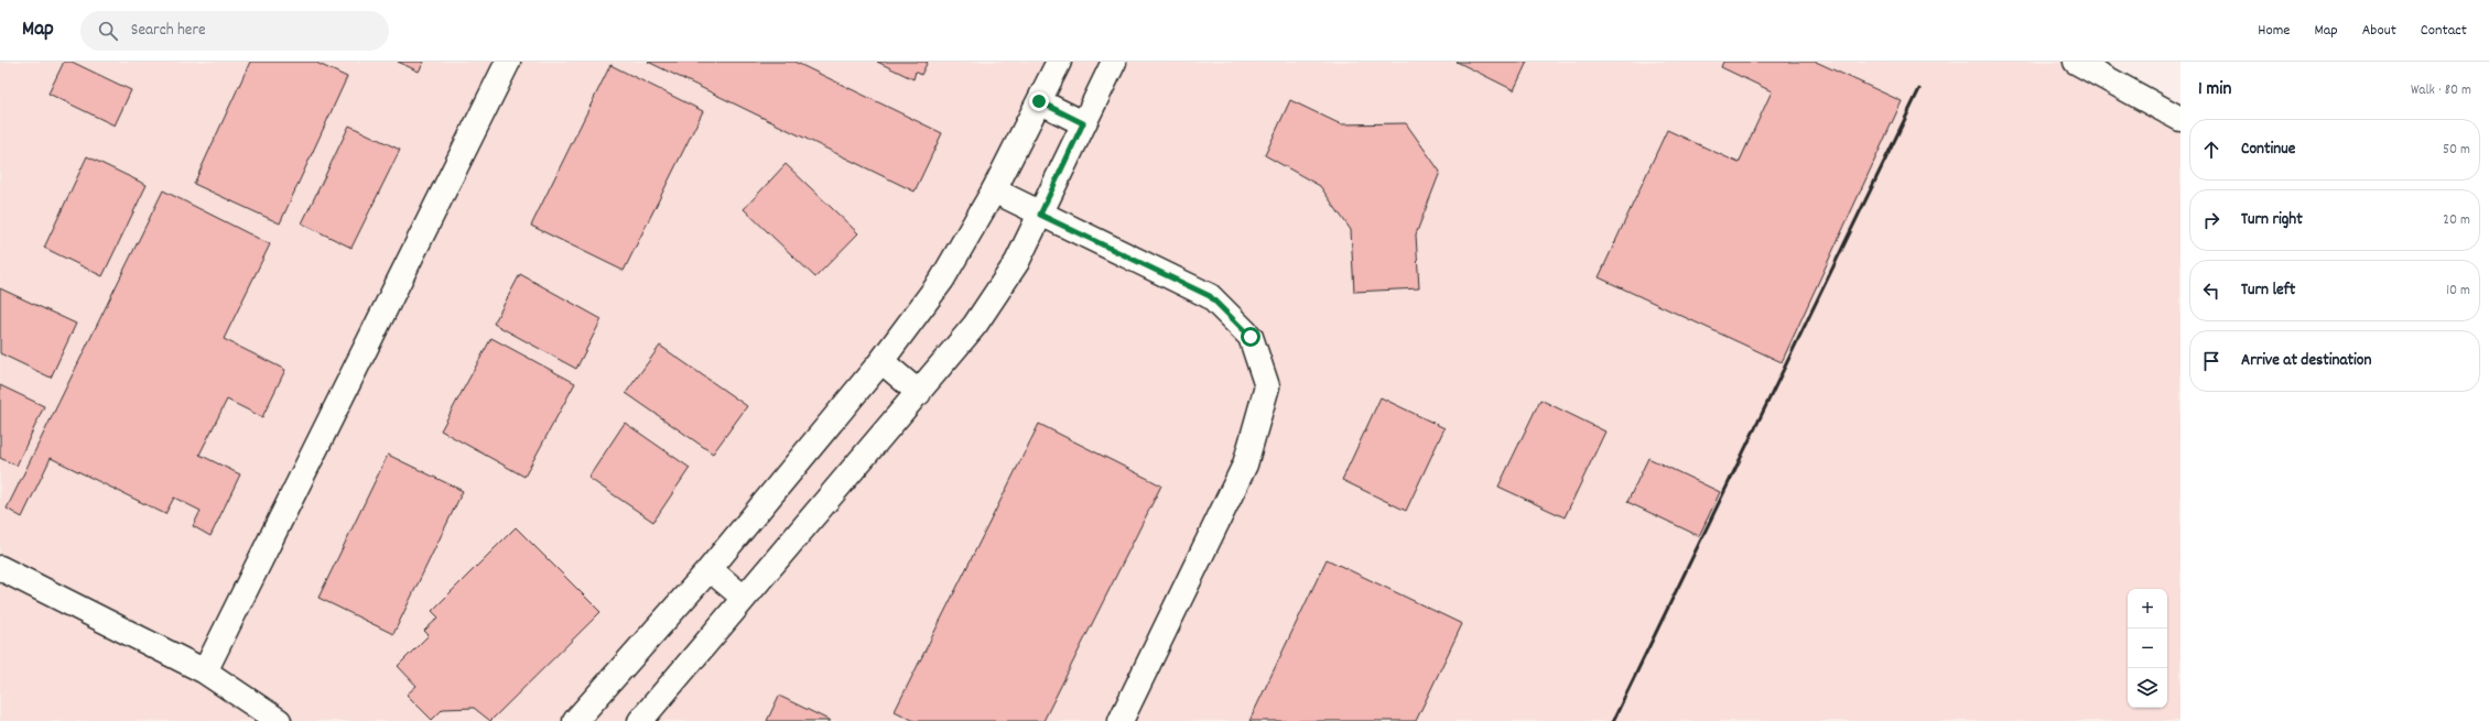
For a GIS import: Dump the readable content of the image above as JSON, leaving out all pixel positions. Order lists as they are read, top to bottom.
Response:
{
  "page": {
    "header": "Map",
    "search": "Search here",
    "nav": [
      "Home",
      "Map",
      "About",
      "Contact"
    ],
    "heading": ["1 min", "Walk · 80 m"],
    "list": [
      ["Continue", "50 m"],
      ["Turn right", "20 m"],
      ["Turn left", "10 m"],
      "Arrive at destination"
    ],
    "map_buttons": ["+", "−"]
  }
}
